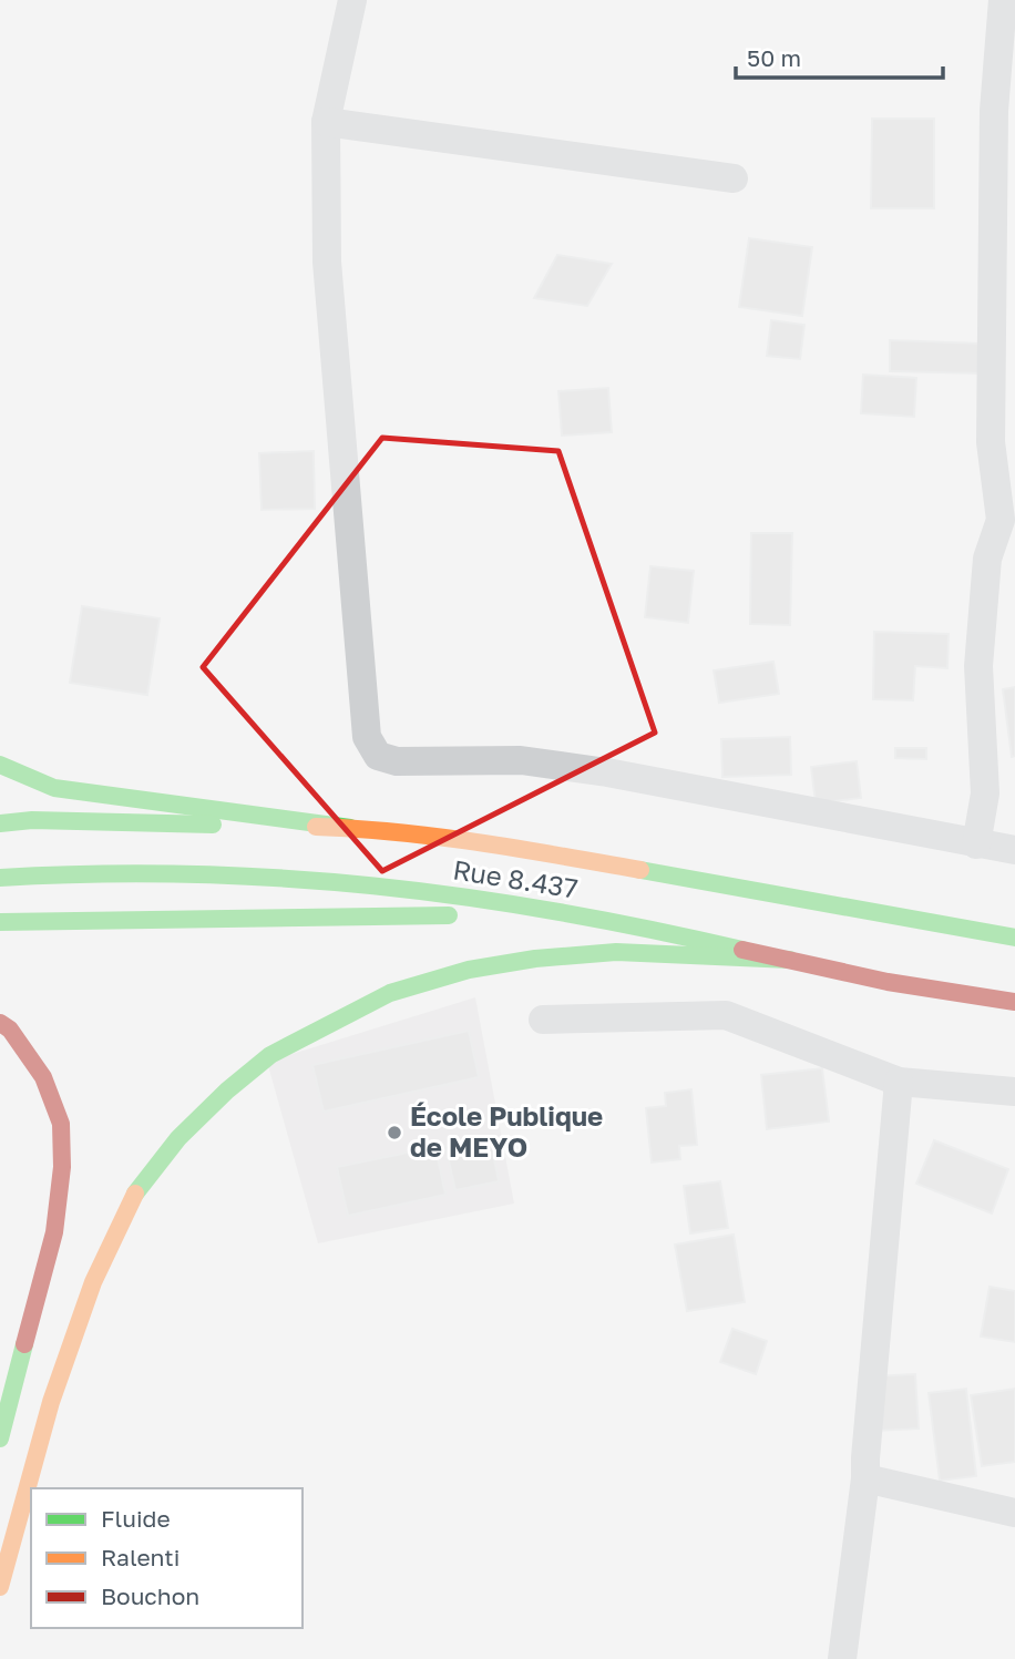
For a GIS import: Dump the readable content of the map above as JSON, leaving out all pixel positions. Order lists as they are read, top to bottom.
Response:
{
  "streets": {
    "main road": ["Rue 8.437"]
  },
  "places": ["École Publique de MEYO"],
  "legend": ["Fluide", "Ralenti", "Bouchon"],
  "scale_bar": "50 m"
}
